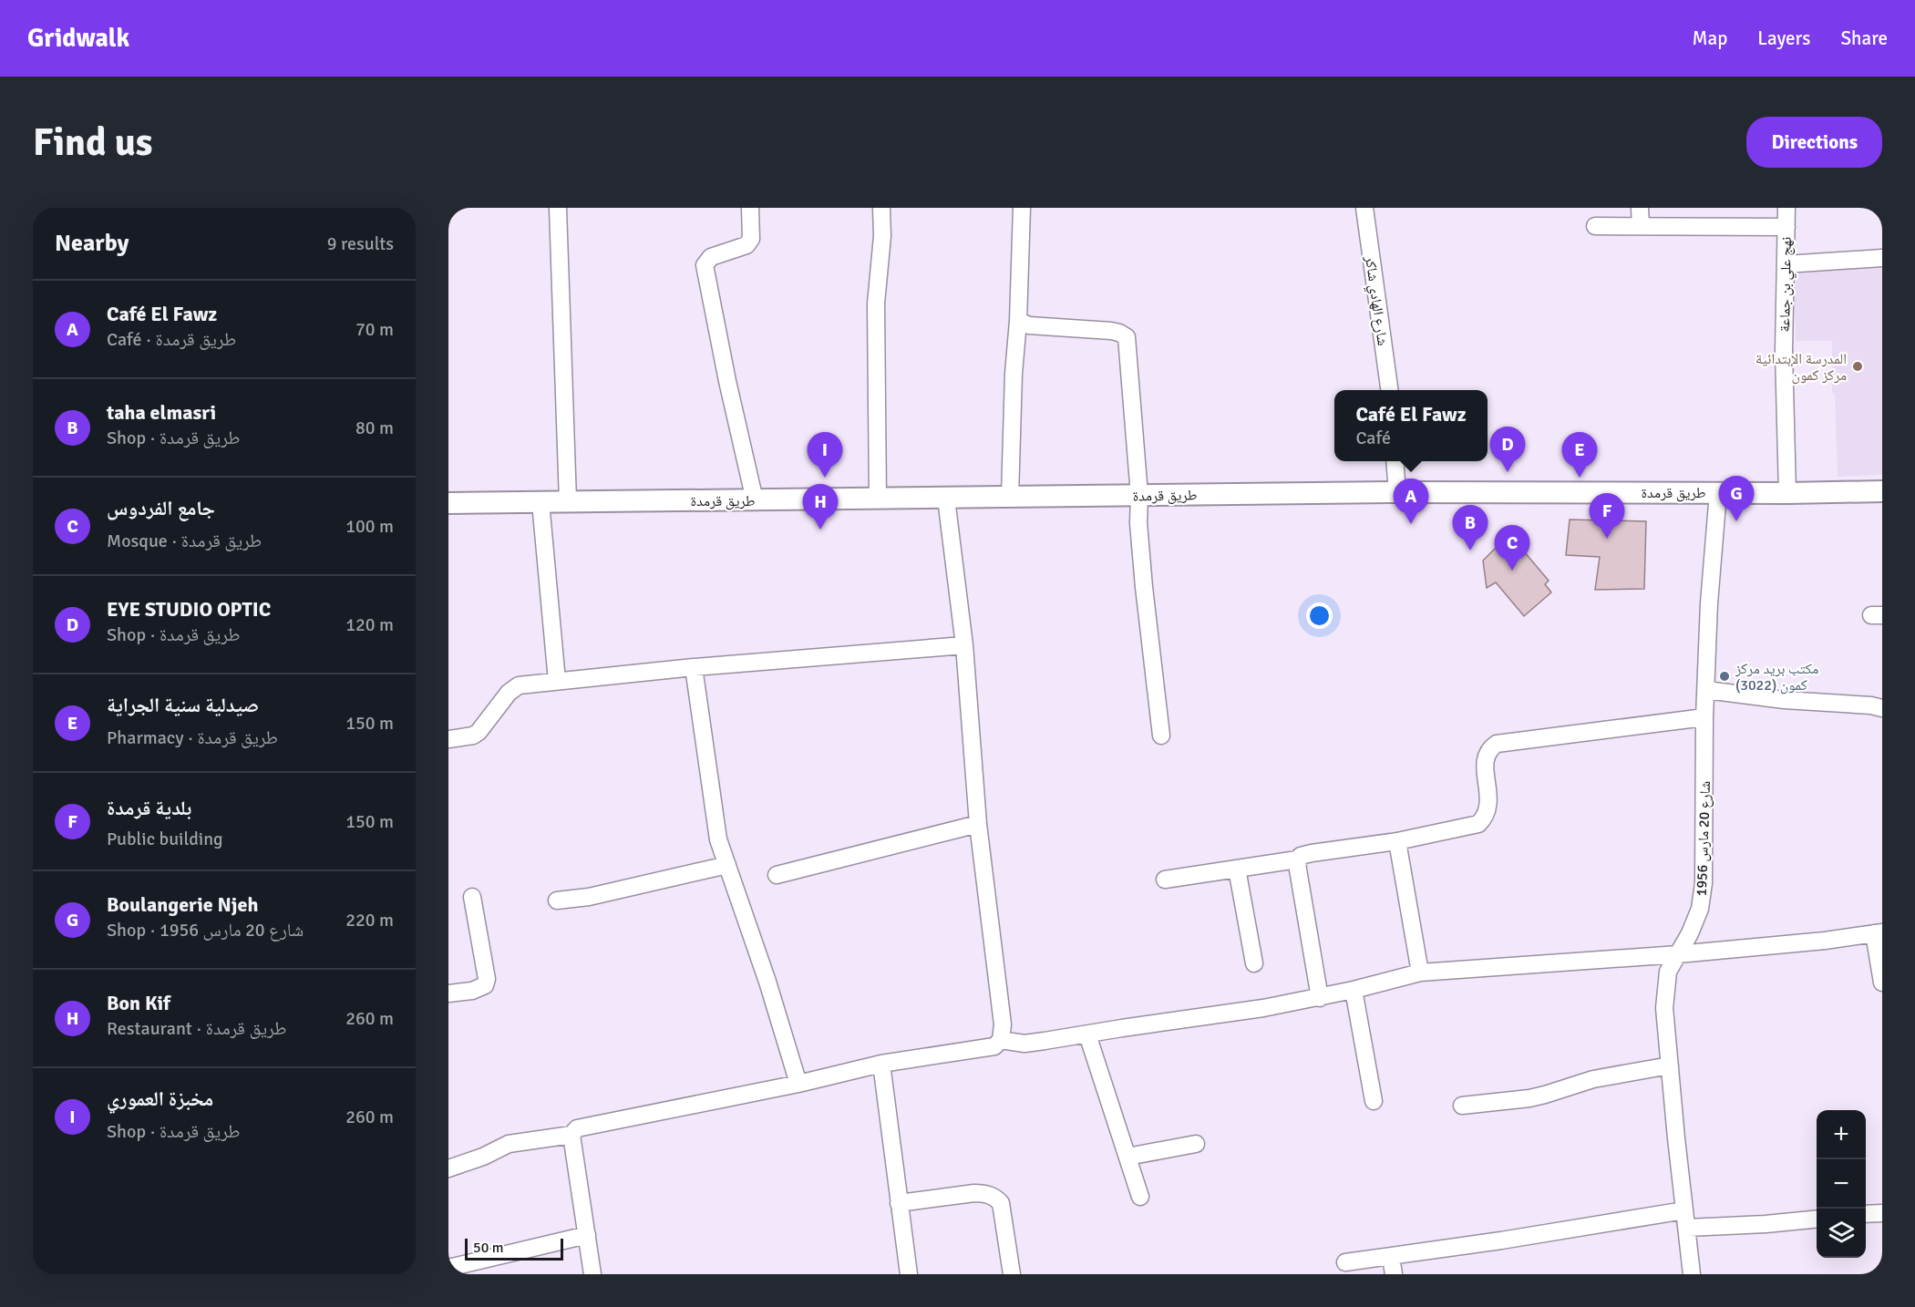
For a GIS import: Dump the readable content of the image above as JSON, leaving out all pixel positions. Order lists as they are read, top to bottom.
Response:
{
  "streets": {
    "main road": ["طريق قرمدة"],
    "street": ["نهج علي بن جماعة", "شارع الهادي شاكر", "شارع 20 مارس 1956"]
  },
  "crossings": [
    ["نهج علي بن جماعة", "طريق قرمدة"],
    ["طريق قرمدة", "شارع 20 مارس 1956"]
  ],
  "places": ["المدرسة الإبتدائية مركز كمون", "مكتب بريد مركز كمون (3022)"],
  "scale_bar": "50 m",
  "page": {
    "header": "Gridwalk",
    "nav": ["Map", "Layers", "Share"],
    "buttons": "Directions",
    "title": "Find us",
    "heading": ["Nearby", "9 results"],
    "list": [
      {
        "mark": "A",
        "name": "Café El Fawz",
        "note": "Café · طريق قرمدة",
        "value": "70 m"
      },
      {
        "mark": "B",
        "name": "taha elmasri",
        "note": "Shop · طريق قرمدة",
        "value": "80 m"
      },
      {
        "mark": "C",
        "name": "جامع الفردوس",
        "note": "Mosque · طريق قرمدة",
        "value": "100 m"
      },
      {
        "mark": "D",
        "name": "EYE STUDIO OPTIC",
        "note": "Shop · طريق قرمدة",
        "value": "120 m"
      },
      {
        "mark": "E",
        "name": "صيدلية سنية الجراية",
        "note": "Pharmacy · طريق قرمدة",
        "value": "150 m"
      },
      {
        "mark": "F",
        "name": "بلدية قرمدة",
        "note": "Public building",
        "value": "150 m"
      },
      {
        "mark": "G",
        "name": "Boulangerie Njeh",
        "note": "Shop · شارع 20 مارس 1956",
        "value": "220 m"
      },
      {
        "mark": "H",
        "name": "Bon Kif",
        "note": "Restaurant · طريق قرمدة",
        "value": "260 m"
      },
      {
        "mark": "I",
        "name": "مخبزة العموري",
        "note": "Shop · طريق قرمدة",
        "value": "260 m"
      }
    ],
    "popup": ["Café El Fawz", "Café"],
    "pins": [
      "D",
      "E",
      "I",
      "G",
      "A",
      "H",
      "F",
      "B",
      "C"
    ],
    "map_buttons": ["+", "−"],
    "scale": "50 m"
  }
}
